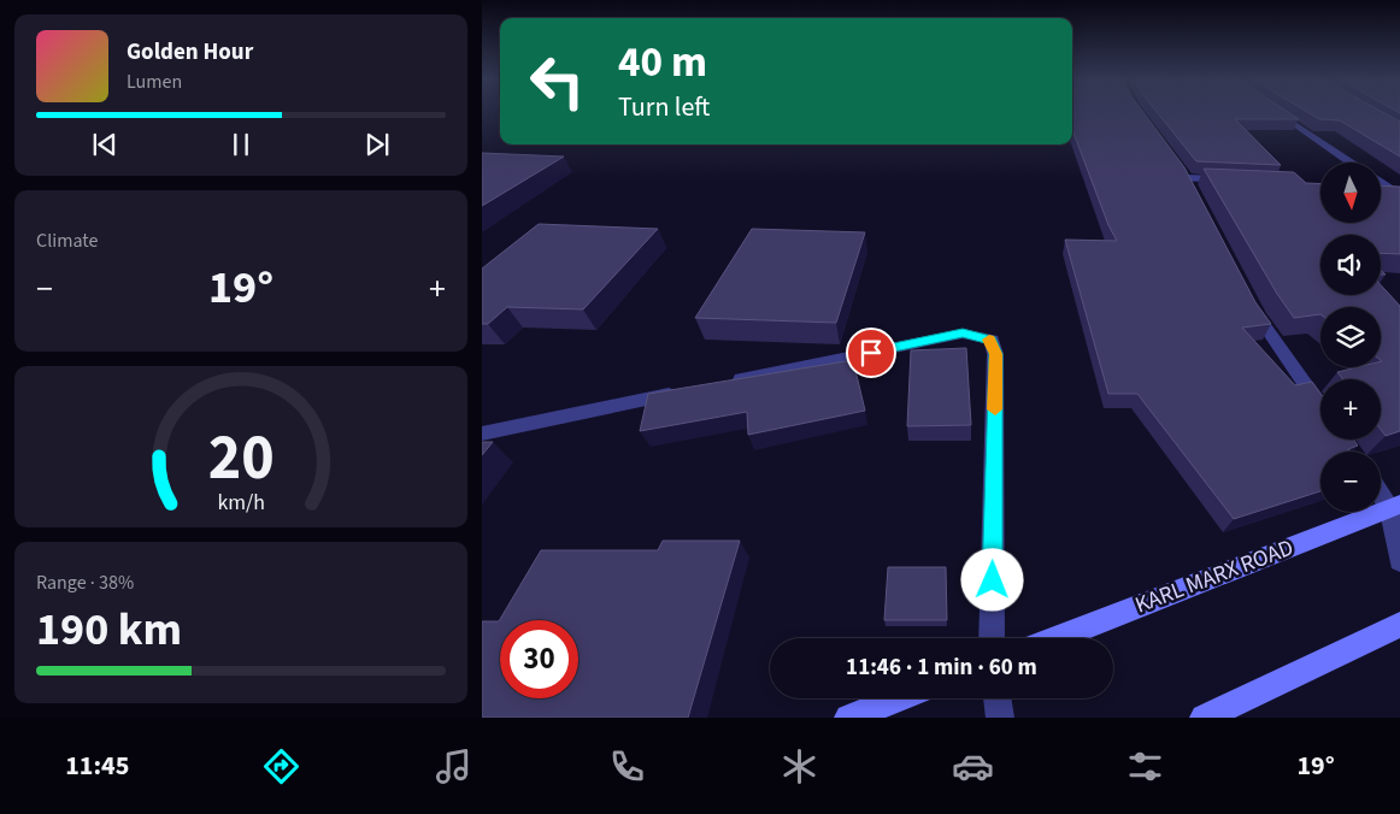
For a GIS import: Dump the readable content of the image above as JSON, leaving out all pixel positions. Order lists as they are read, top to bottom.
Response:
{
  "streets": {
    "main road": ["KARL MARX ROAD"]
  },
  "north": "bottom",
  "page": {
    "turn": ["40 m", "Turn left"],
    "song": ["Golden Hour", "Lumen"],
    "map_buttons": ["+", "−"],
    "tile": [
      "Climate",
      ["Range · 38%", "190 km"]
    ],
    "heat": ["−", "19°", "+"],
    "limit": "30",
    "trip": "11:46 · 1 min · 60 m",
    "tabs": ["11:45", "19°"],
    "gauge": ["20", "km/h"]
  }
}
